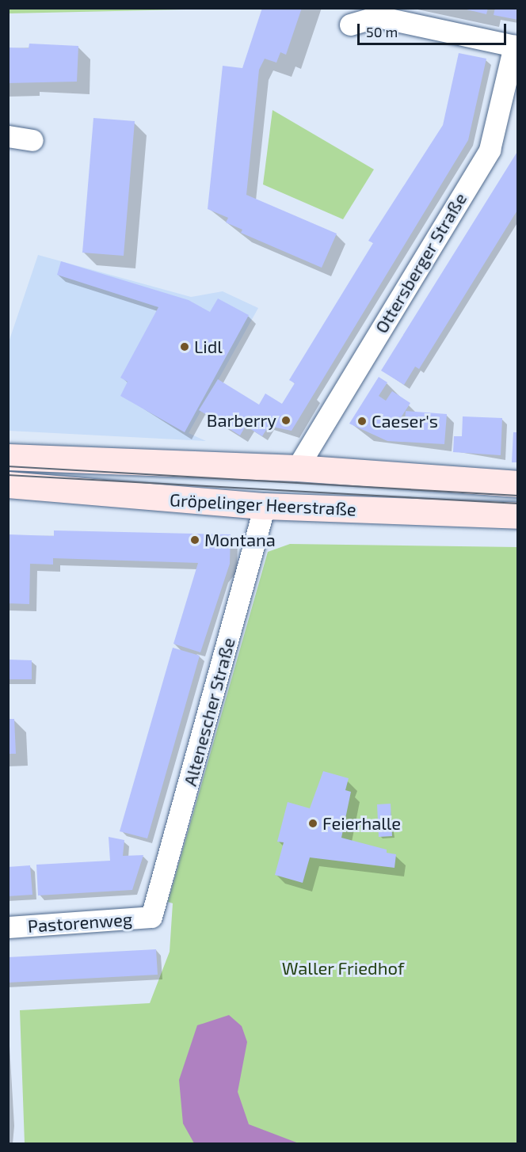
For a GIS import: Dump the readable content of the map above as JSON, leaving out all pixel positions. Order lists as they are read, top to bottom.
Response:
{
  "streets": {
    "main road": ["Gröpelinger Heerstraße"],
    "street": ["Ottersberger Straße", "Altenescher Straße", "Pastorenweg"]
  },
  "crossings": [
    ["Ottersberger Straße", "Gröpelinger Heerstraße"],
    ["Gröpelinger Heerstraße", "Altenescher Straße"],
    ["Altenescher Straße", "Pastorenweg"]
  ],
  "parks": ["Waller Friedhof"],
  "places": [
    "Lidl",
    "Barberry",
    "Caeser's",
    "Montana",
    "Feierhalle"
  ],
  "scale_bar": "50 m"
}
